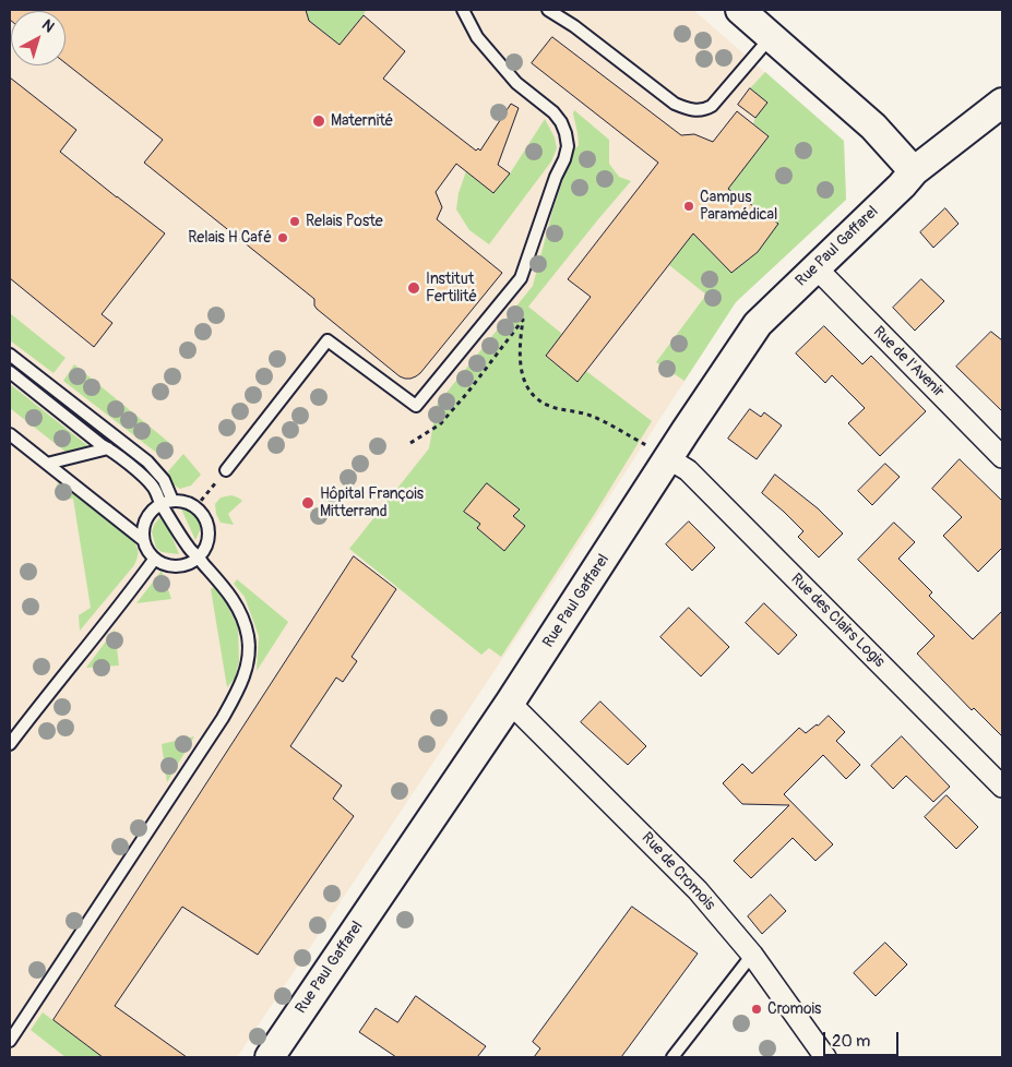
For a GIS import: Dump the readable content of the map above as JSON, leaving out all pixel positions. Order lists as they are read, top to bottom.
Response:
{
  "streets": {
    "street": [
      "Rue Paul Gaffarel",
      "Rue de l'Avenir",
      "Rue des Clairs Logis",
      "Rue de Cromois"
    ]
  },
  "crossings": [
    ["Rue Paul Gaffarel", "Rue de l'Avenir"],
    ["Rue Paul Gaffarel", "Rue des Clairs Logis"],
    ["Rue Paul Gaffarel", "Rue de Cromois"]
  ],
  "places": [
    "Maternité",
    "Campus Paramédical",
    "Relais Poste",
    "Relais H Café",
    "Institut Fertilité",
    "Hôpital François Mitterrand",
    "Cromois"
  ],
  "scale_bar": "20 m",
  "north": "top right"
}
